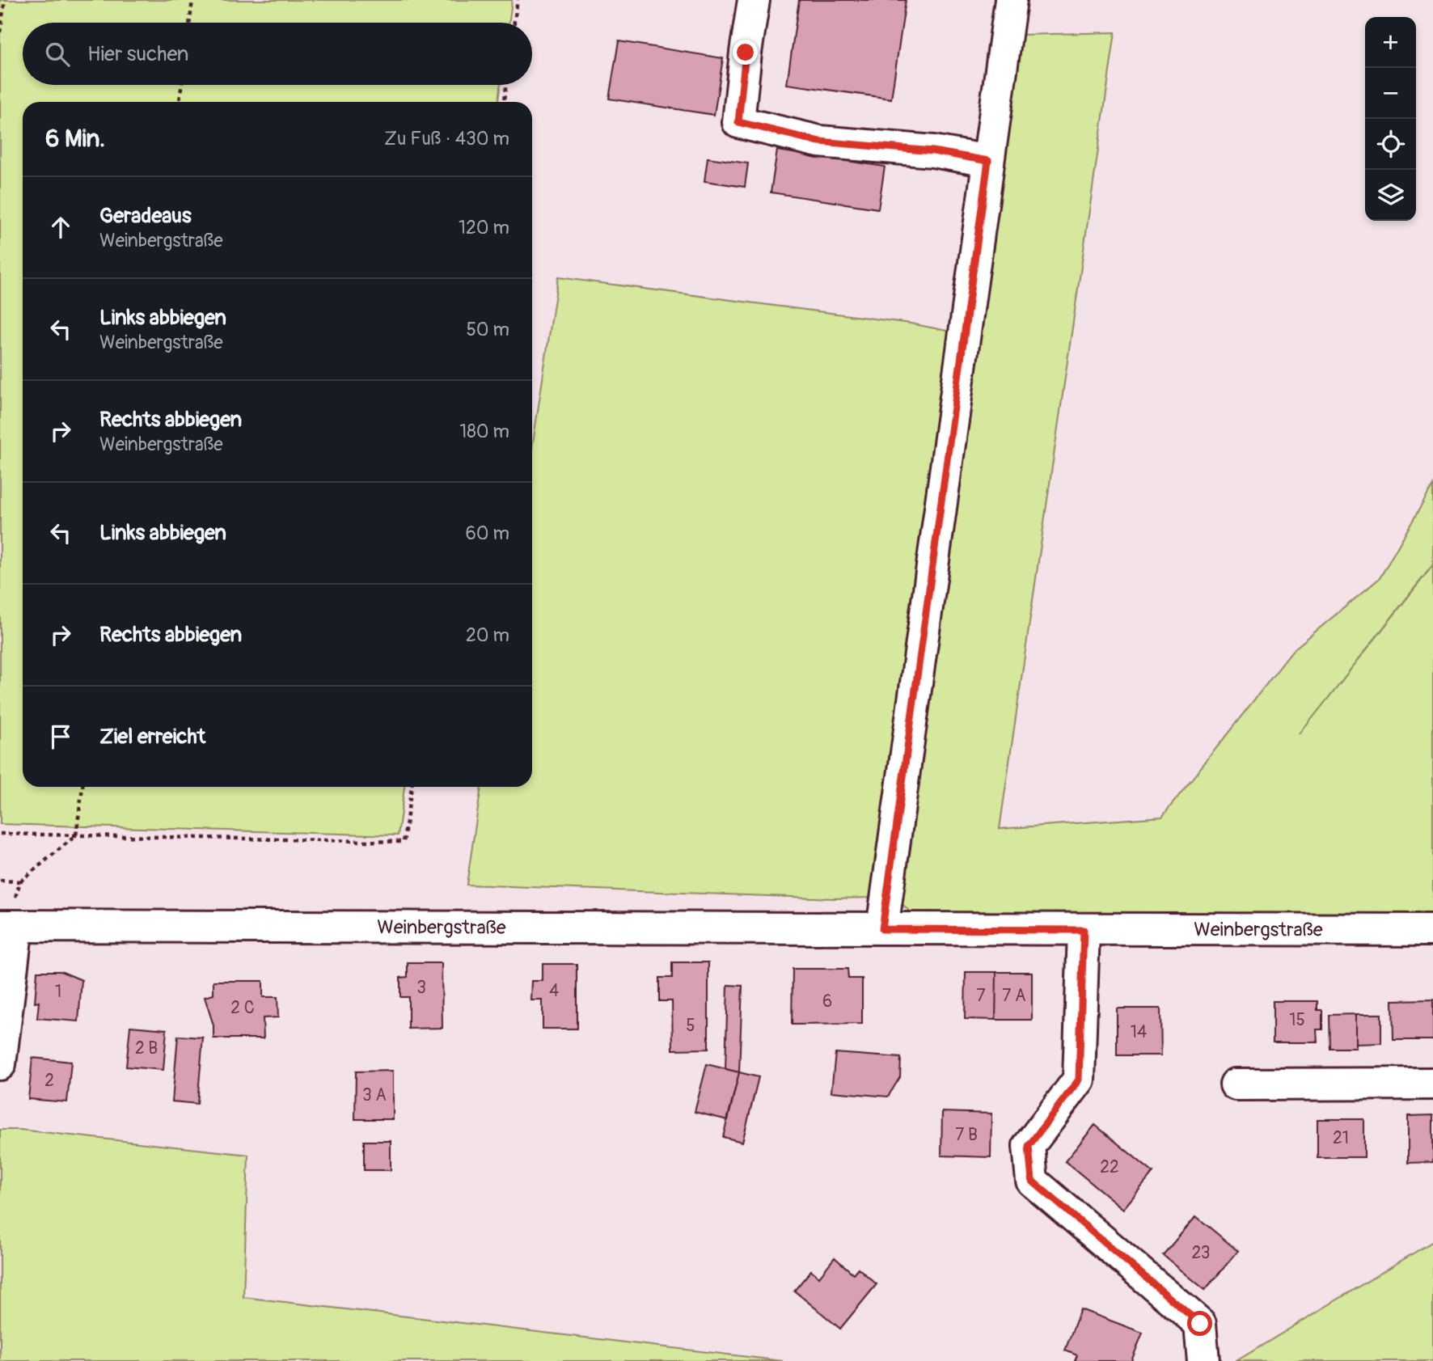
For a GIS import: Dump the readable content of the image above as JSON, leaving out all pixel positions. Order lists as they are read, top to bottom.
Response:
{
  "streets": {
    "street": ["Weinbergstraße"]
  },
  "house_numbers": [
    "3",
    "4",
    "1",
    "7",
    "7 A",
    "6",
    "2 C",
    "15",
    "5",
    "14",
    "2 B",
    "2",
    "3 A",
    "7 B",
    "21",
    "22",
    "23"
  ],
  "page": {
    "map_buttons": ["+", "−"],
    "search": "Hier suchen",
    "heading": ["6 Min.", "Zu Fuß · 430 m"],
    "list": [
      ["Geradeaus", "Weinbergstraße", "120 m"],
      ["Links abbiegen", "Weinbergstraße", "50 m"],
      ["Rechts abbiegen", "Weinbergstraße", "180 m"],
      ["Links abbiegen", "60 m"],
      ["Rechts abbiegen", "20 m"],
      "Ziel erreicht"
    ]
  }
}
